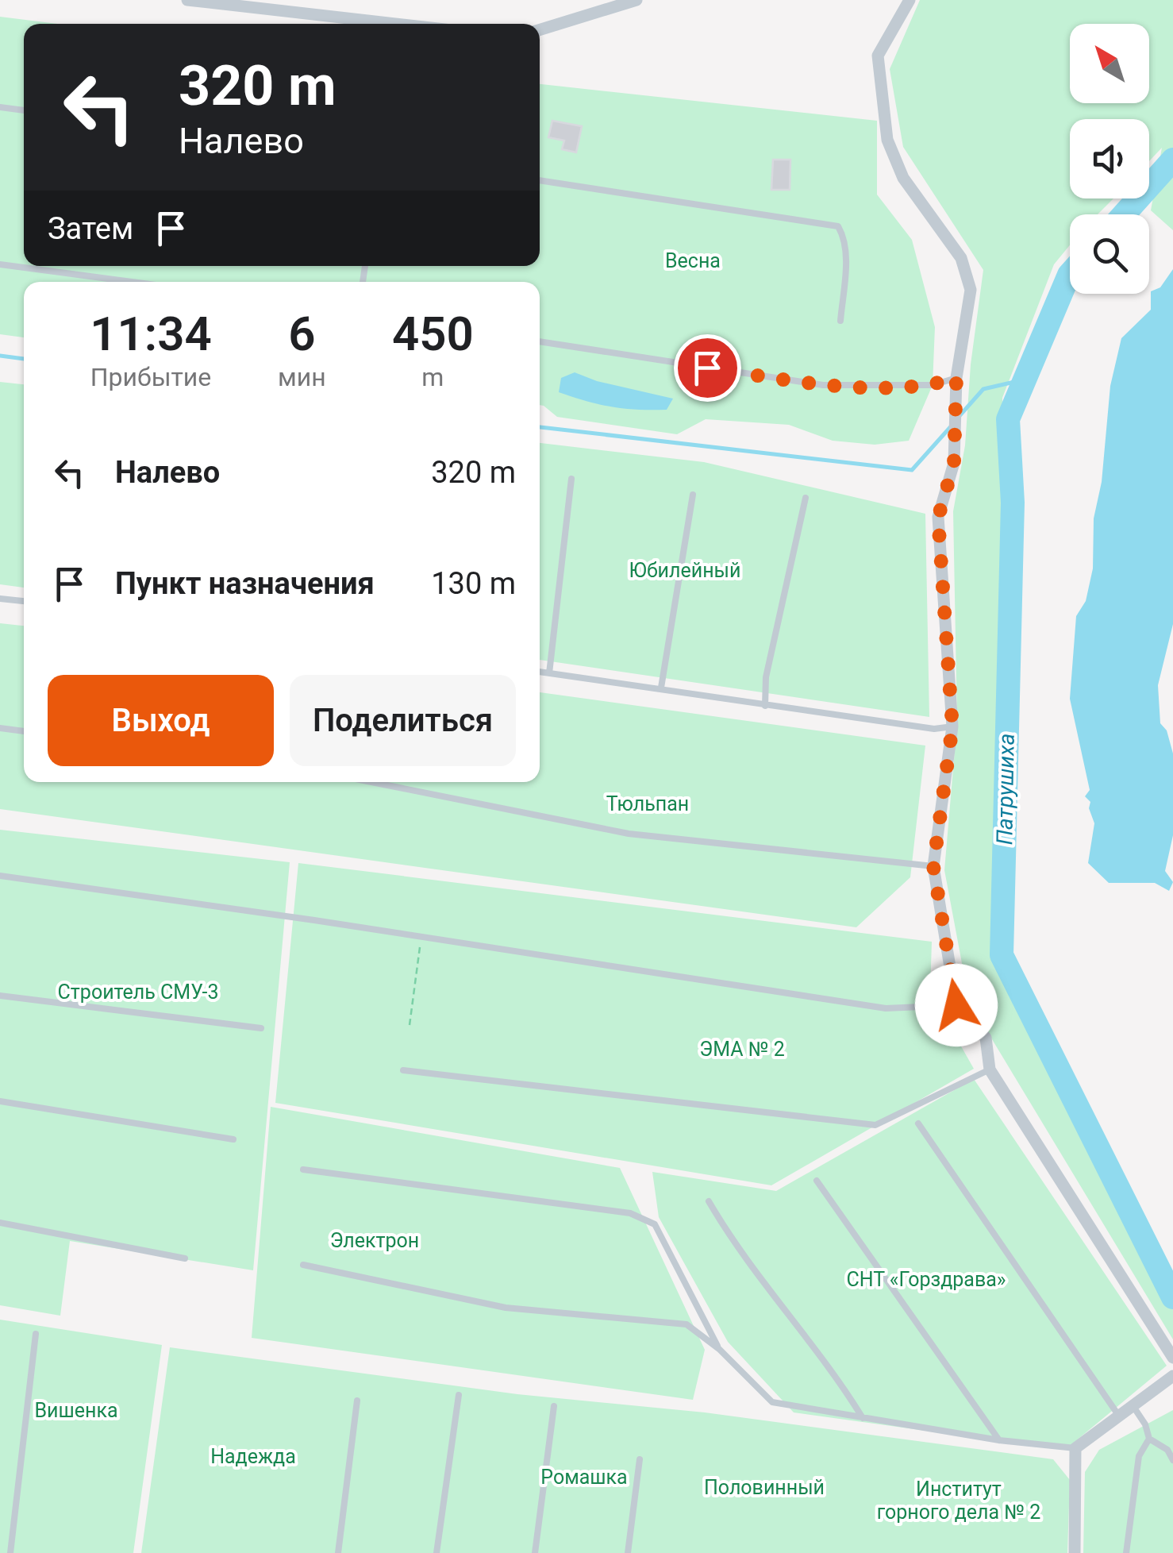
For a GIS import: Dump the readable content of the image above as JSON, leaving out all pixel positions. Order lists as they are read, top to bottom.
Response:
{
  "water": ["Патрушиха"],
  "parks": [
    "Весна",
    "Юбилейный",
    "Тюльпан",
    "Строитель СМУ-3",
    "ЭМА № 2",
    "Электрон",
    "СНТ «Горздрава»",
    "Вишенка",
    "Надежда",
    "Ромашка",
    "Половинный",
    "Институт горного дела № 2"
  ],
  "north": "top left",
  "page": {
    "turn": ["320 m", "Налево"],
    "then": "Затем",
    "eta": [
      "11:34",
      "Прибытие",
      "6",
      "мин",
      "450",
      "m"
    ],
    "list": [
      {
        "name": "Налево",
        "value": "320 m"
      },
      {
        "name": "Пункт назначения",
        "value": "130 m"
      }
    ],
    "buttons": ["Выход", "Поделиться"]
  }
}
